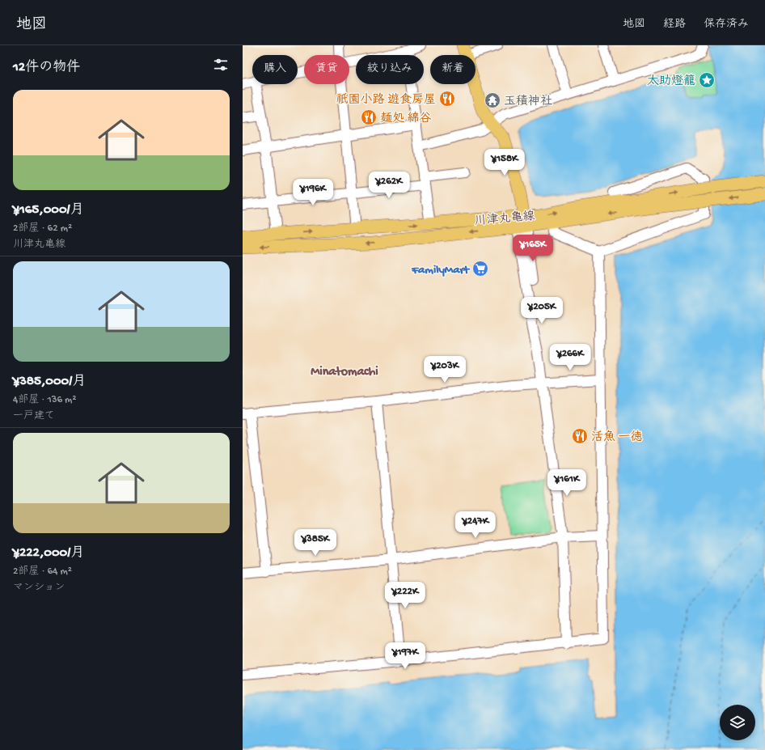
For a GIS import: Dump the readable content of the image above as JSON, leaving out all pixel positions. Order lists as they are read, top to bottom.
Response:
{
  "streets": {
    "main road": ["川津丸亀線"]
  },
  "districts": ["Minatomachi"],
  "places": {
    "place": ["太助燈籠"],
    "restaurant": ["祇園小路 遊食房屋", "麺処 綿谷", "活魚 一徳"],
    "temple": ["玉積神社"],
    "supermarket": ["FamilyMart"]
  },
  "page": {
    "header": "地図",
    "nav": ["地図", "経路", "保存済み"],
    "heading": "12件の物件",
    "chip": [
      "購入",
      "賃貸",
      "絞り込み",
      "新着"
    ],
    "list": [
      {
        "name": "¥165,000/月",
        "note": "2部屋 · 62 m² · 川津丸亀線"
      },
      {
        "name": "¥385,000/月",
        "note": "4部屋 · 136 m² · 一戸建て"
      },
      {
        "name": "¥222,000/月",
        "note": "2部屋 · 64 m² · マンション"
      }
    ],
    "price": [
      "¥158K",
      "¥262K",
      "¥196K",
      "¥165K",
      "¥205K",
      "¥266K",
      "¥203K",
      "¥161K",
      "¥247K",
      "¥385K",
      "¥222K",
      "¥197K"
    ]
  }
}
